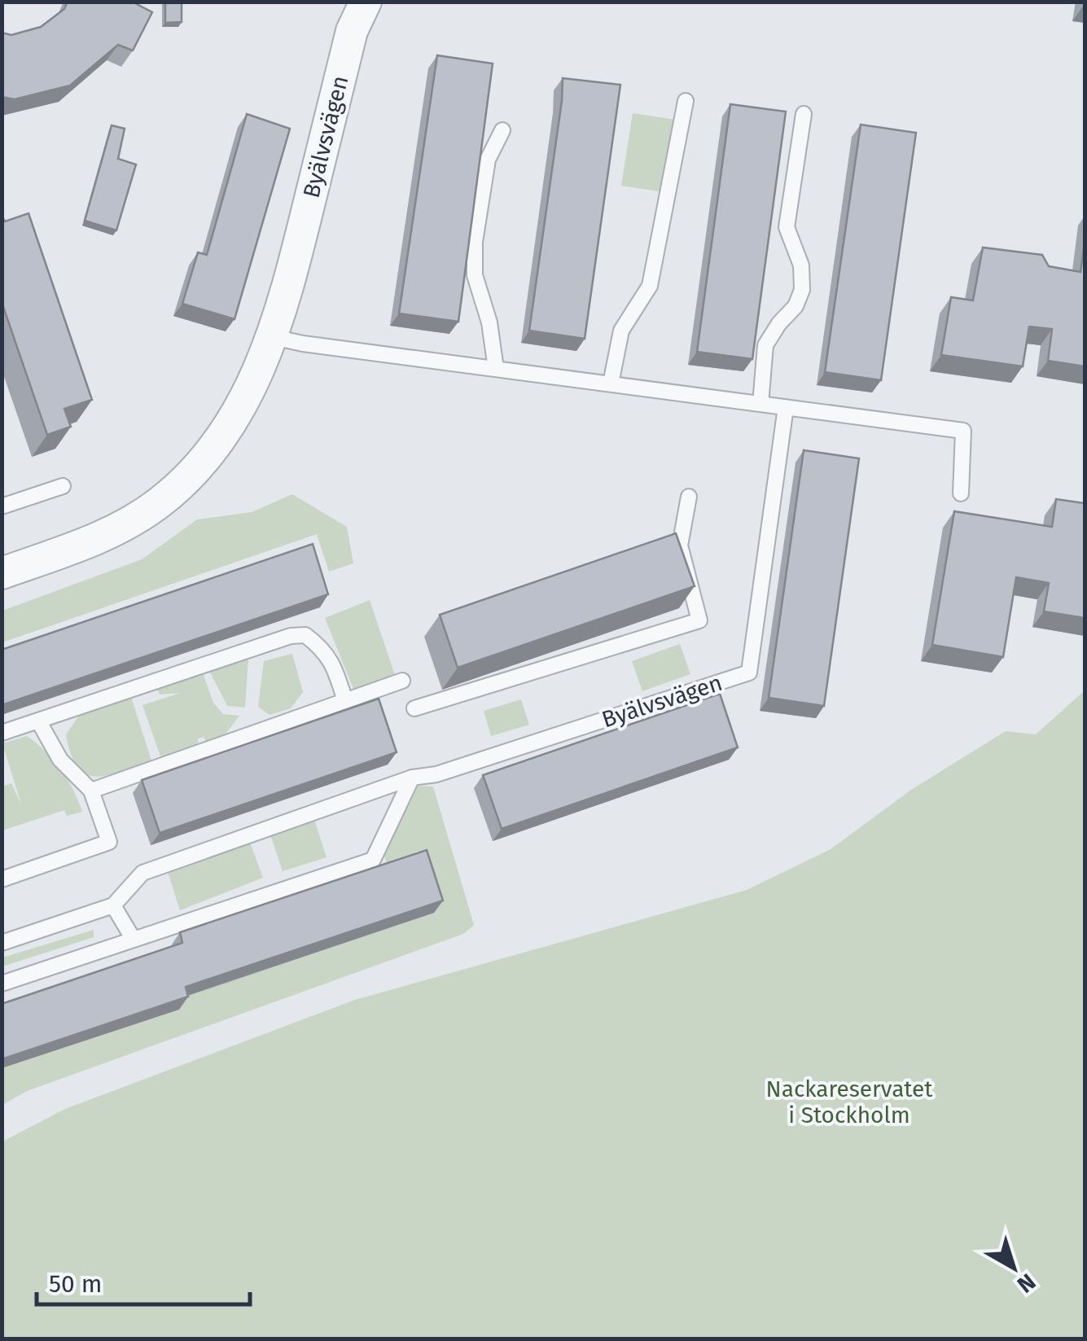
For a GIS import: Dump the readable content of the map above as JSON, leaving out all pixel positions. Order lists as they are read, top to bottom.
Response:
{
  "streets": {
    "street": ["Byälvsvägen"]
  },
  "parks": ["Nackareservatet i Stockholm"],
  "scale_bar": "50 m",
  "north": "bottom right"
}
